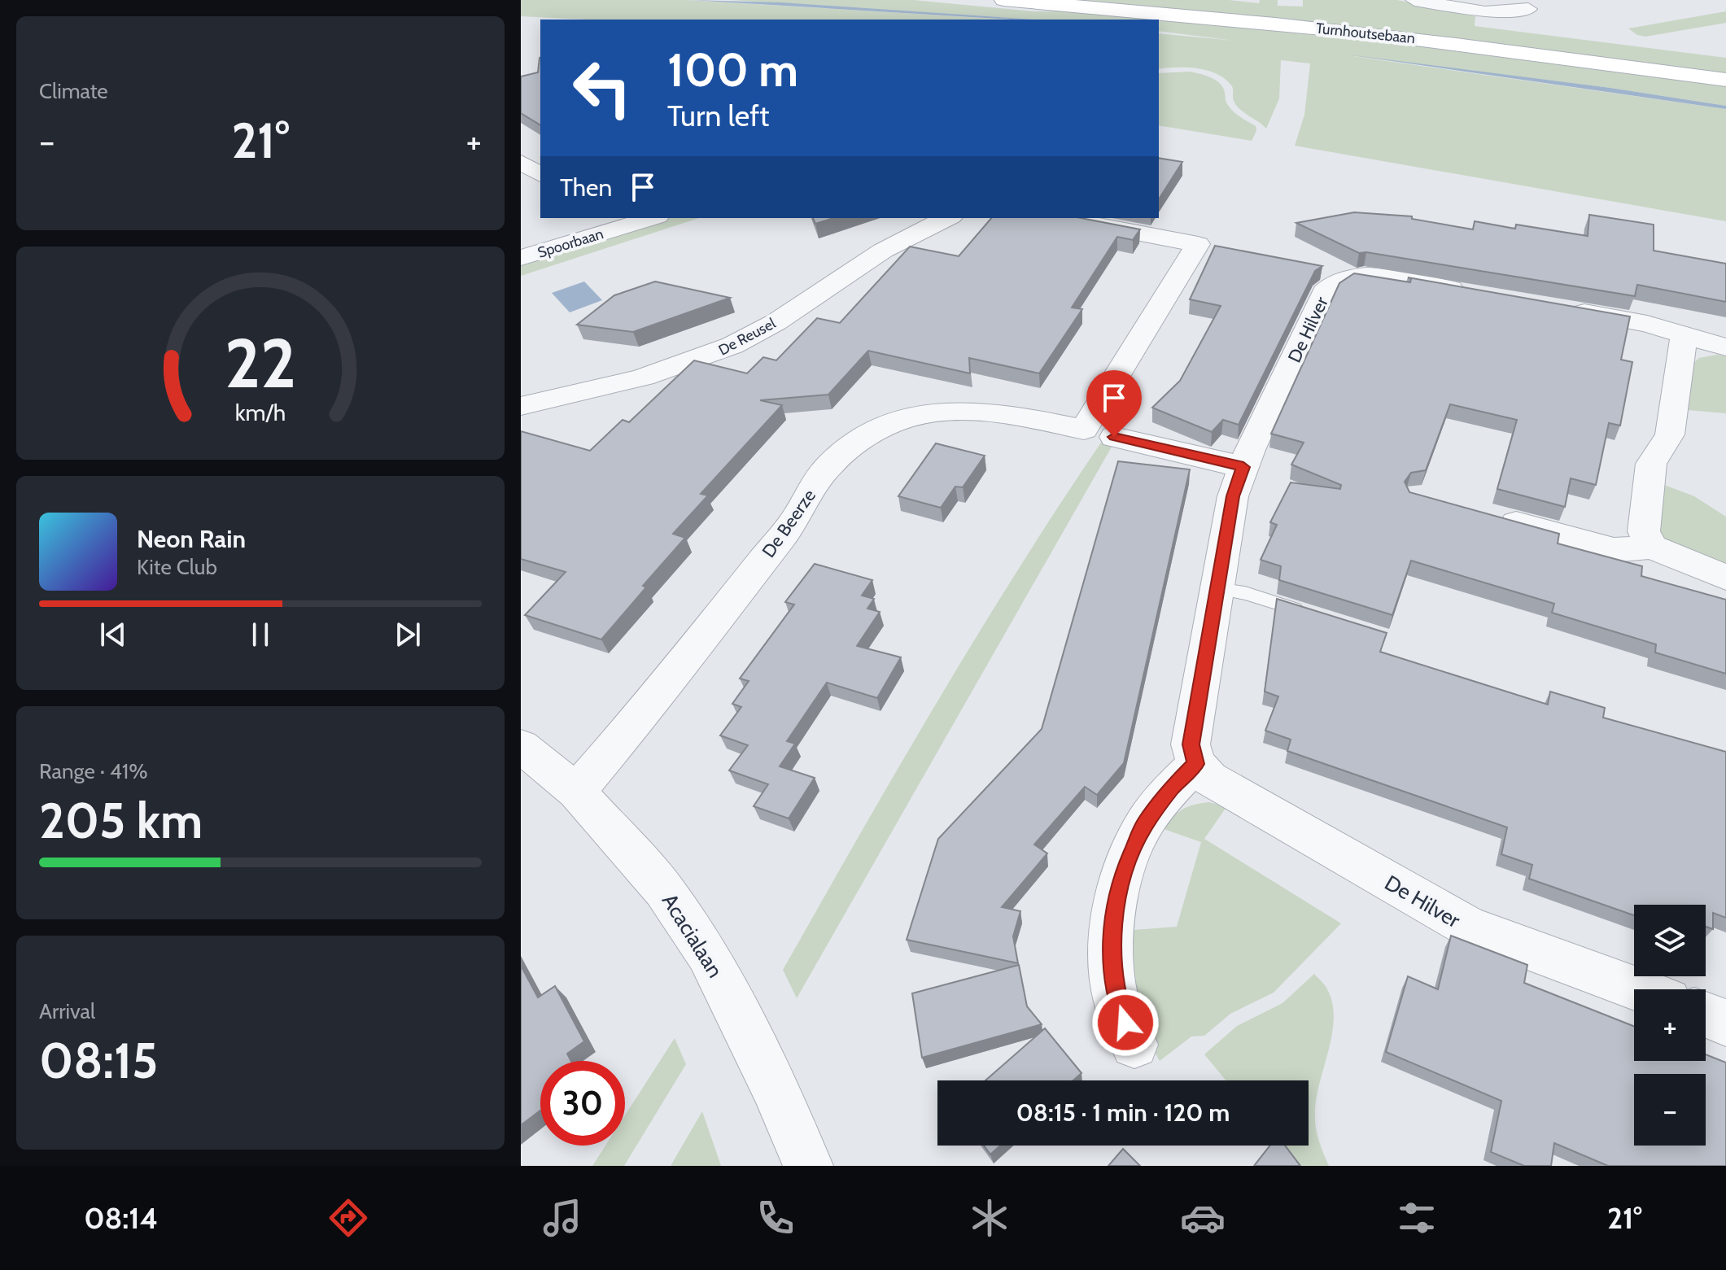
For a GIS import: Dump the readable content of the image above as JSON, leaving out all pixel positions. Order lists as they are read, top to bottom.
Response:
{
  "streets": {
    "main road": ["Turnhoutsebaan"],
    "street": [
      "Spoorbaan",
      "De Hilver",
      "De Reusel",
      "De Beerze",
      "Acacialaan"
    ]
  },
  "crossings": [
    ["De Hilver", "De Beerze"],
    ["De Beerze", "Acacialaan"]
  ],
  "page": {
    "tile": [
      "Climate",
      ["Range · 41%", "205 km"],
      ["Arrival", "08:15"]
    ],
    "turn": ["100 m", "Turn left"],
    "heat": ["−", "21°", "+"],
    "then": "Then",
    "song": ["Neon Rain", "Kite Club"],
    "map_buttons": ["+", "−"],
    "limit": "30",
    "trip": "08:15 · 1 min · 120 m",
    "tabs": ["08:14", "21°"],
    "gauge": ["22", "km/h"]
  }
}
